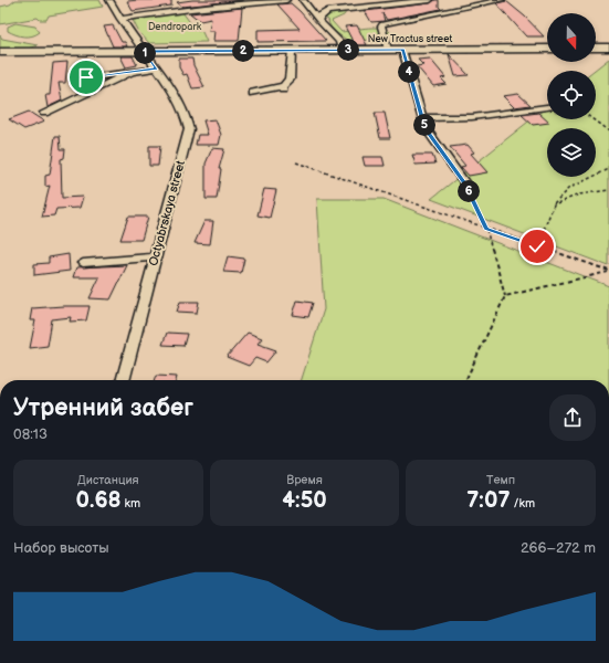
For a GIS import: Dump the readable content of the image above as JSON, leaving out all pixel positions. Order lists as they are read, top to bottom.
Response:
{
  "streets": {
    "main road": ["New Tractus street"],
    "street": ["Octyabrskaya street"]
  },
  "crossings": [
    ["New Tractus street", "Octyabrskaya street"]
  ],
  "parks": ["Dendropark"],
  "north": "bottom",
  "page": {
    "pins": [
      "3",
      "2",
      "1",
      "4",
      "5",
      "6"
    ],
    "heading": ["Утренний забег", "08:13"],
    "stats": [
      ["Дистанция", "0.68 km"],
      ["Время", "4:50"],
      ["Темп", "7:07 /km"]
    ],
    "chart": ["Набор высоты", "266–272 m"]
  }
}
